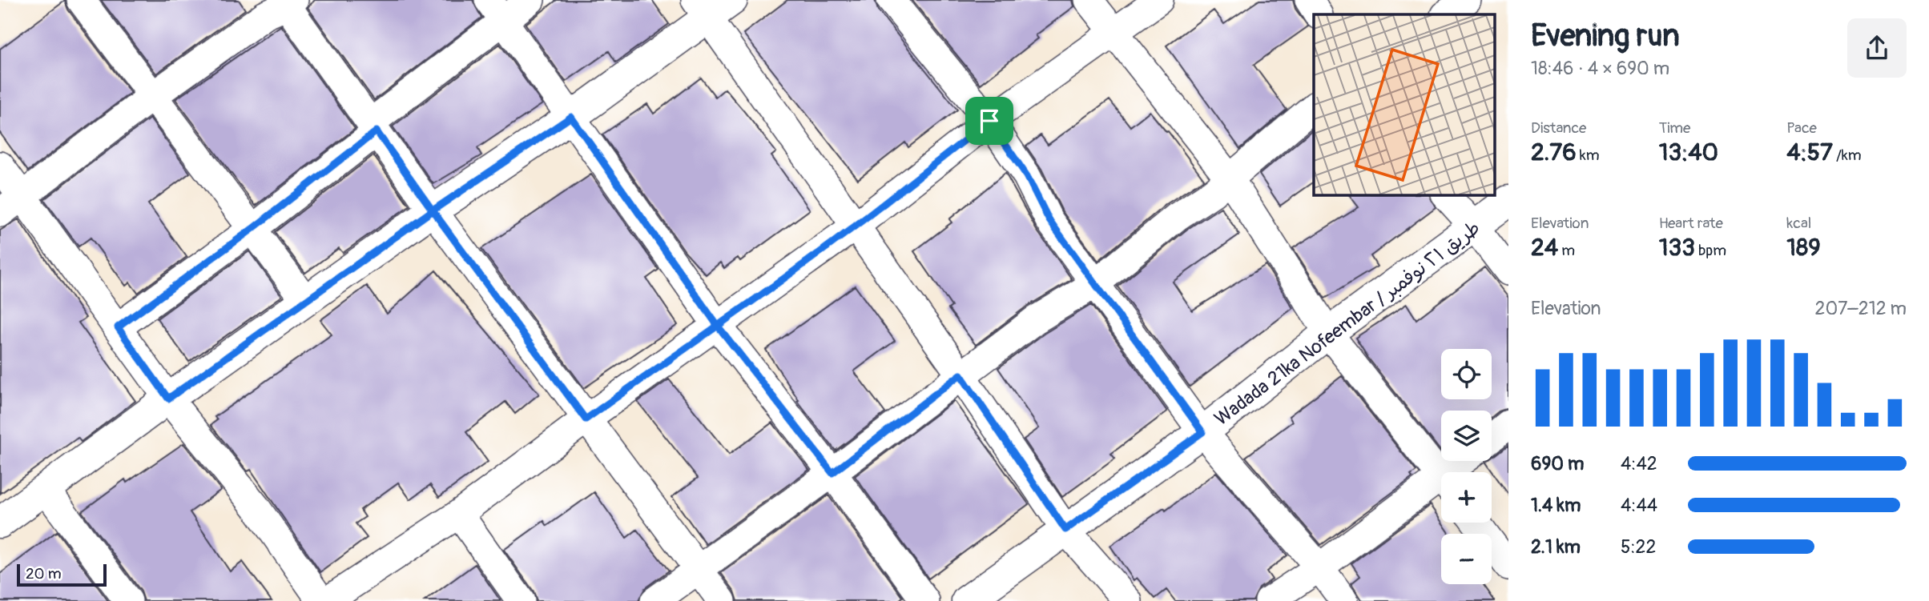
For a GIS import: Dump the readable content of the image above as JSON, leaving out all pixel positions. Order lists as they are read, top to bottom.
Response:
{
  "streets": {
    "street": ["Wadada 21ka Nofeembar / طريق ٢١ نوفمبر"]
  },
  "scale_bar": "20 m",
  "page": {
    "heading": ["Evening run", "18:46 · 4 × 690 m"],
    "stats": [
      ["Distance", "2.76 km"],
      ["Time", "13:40"],
      ["Pace", "4:57 /km"],
      ["Elevation", "24 m"],
      ["Heart rate", "133 bpm"],
      ["kcal", "189"]
    ],
    "chart": ["Elevation", "207–212 m"],
    "map_buttons": ["+", "−"],
    "list": [
      {
        "name": "690 m",
        "note": "4:42"
      },
      {
        "name": "1.4 km",
        "note": "4:44"
      },
      {
        "name": "2.1 km",
        "note": "5:22"
      }
    ],
    "scale": "20 m"
  }
}
